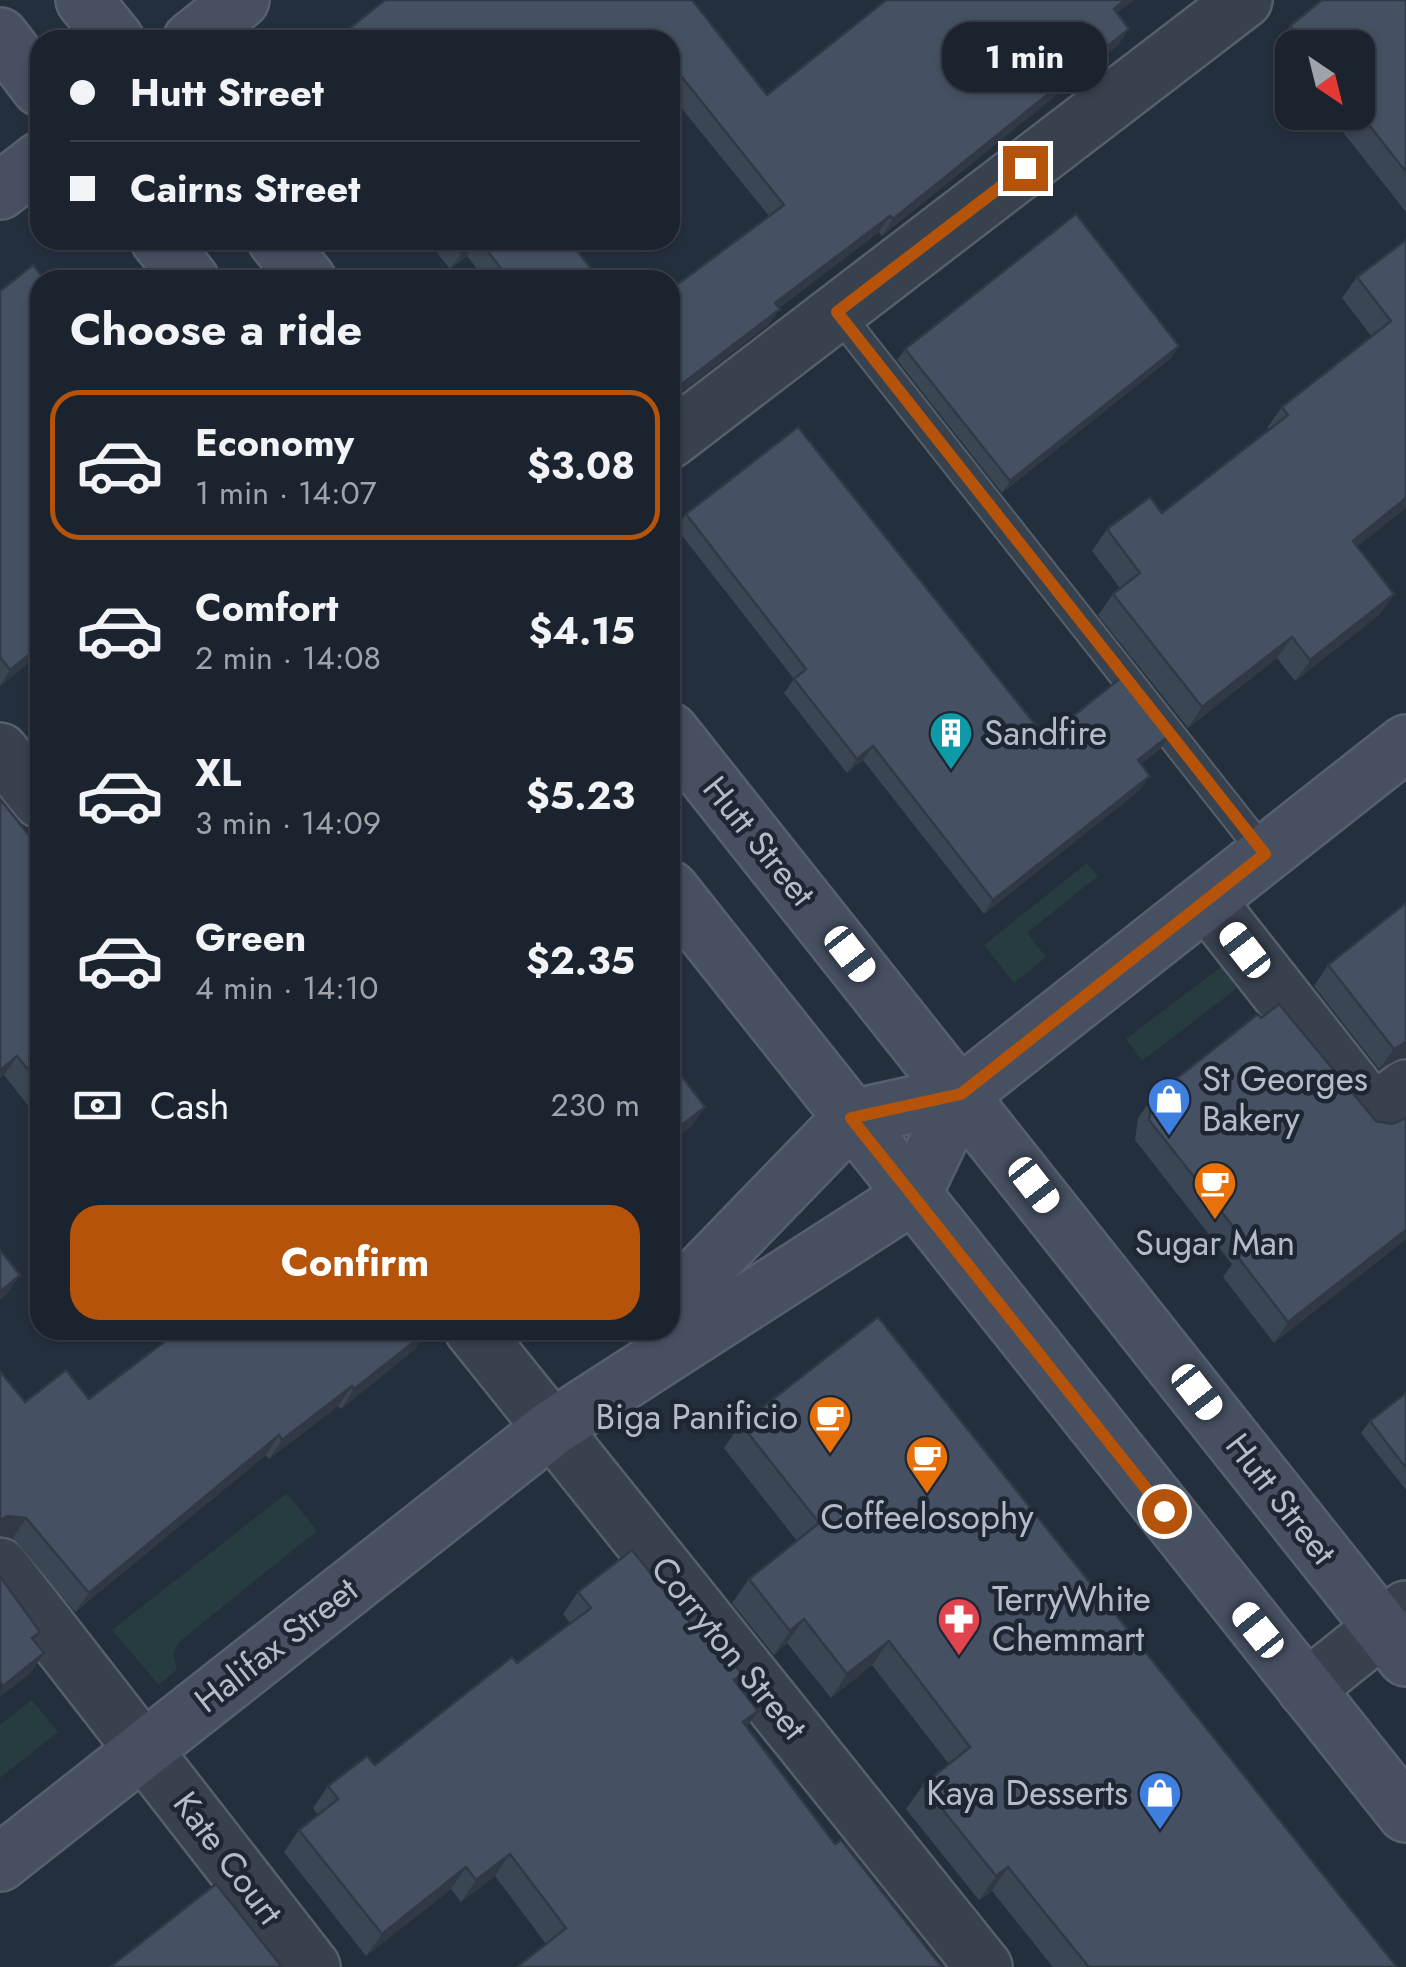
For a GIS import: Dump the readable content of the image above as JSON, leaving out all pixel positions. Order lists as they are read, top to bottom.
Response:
{
  "streets": {
    "main road": ["Hutt Street", "Halifax Street"],
    "street": ["Corryton Street", "Kate Court"]
  },
  "crossings": [
    ["Halifax Street", "Corryton Street"],
    ["Halifax Street", "Kate Court"]
  ],
  "places": {
    "building": ["Sandfire"],
    "shop": ["St Georges Bakery", "Kaya Desserts"],
    "cafe": ["Sugar Man", "Biga Panificio", "Coffeelosophy"],
    "pharmacy": ["TerryWhite Chemmart"]
  },
  "north": "bottom right",
  "page": {
    "bubble": "1 min",
    "banner": ["Hutt Street", "Cairns Street"],
    "heading": "Choose a ride",
    "list": [
      {
        "name": "Economy",
        "note": "1 min · 14:07",
        "value": "$3.08"
      },
      {
        "name": "Comfort",
        "note": "2 min · 14:08",
        "value": "$4.15"
      },
      {
        "name": "XL",
        "note": "3 min · 14:09",
        "value": "$5.23"
      },
      {
        "name": "Green",
        "note": "4 min · 14:10",
        "value": "$2.35"
      }
    ],
    "pay": ["Cash", "230 m"],
    "buttons": "Confirm"
  }
}
